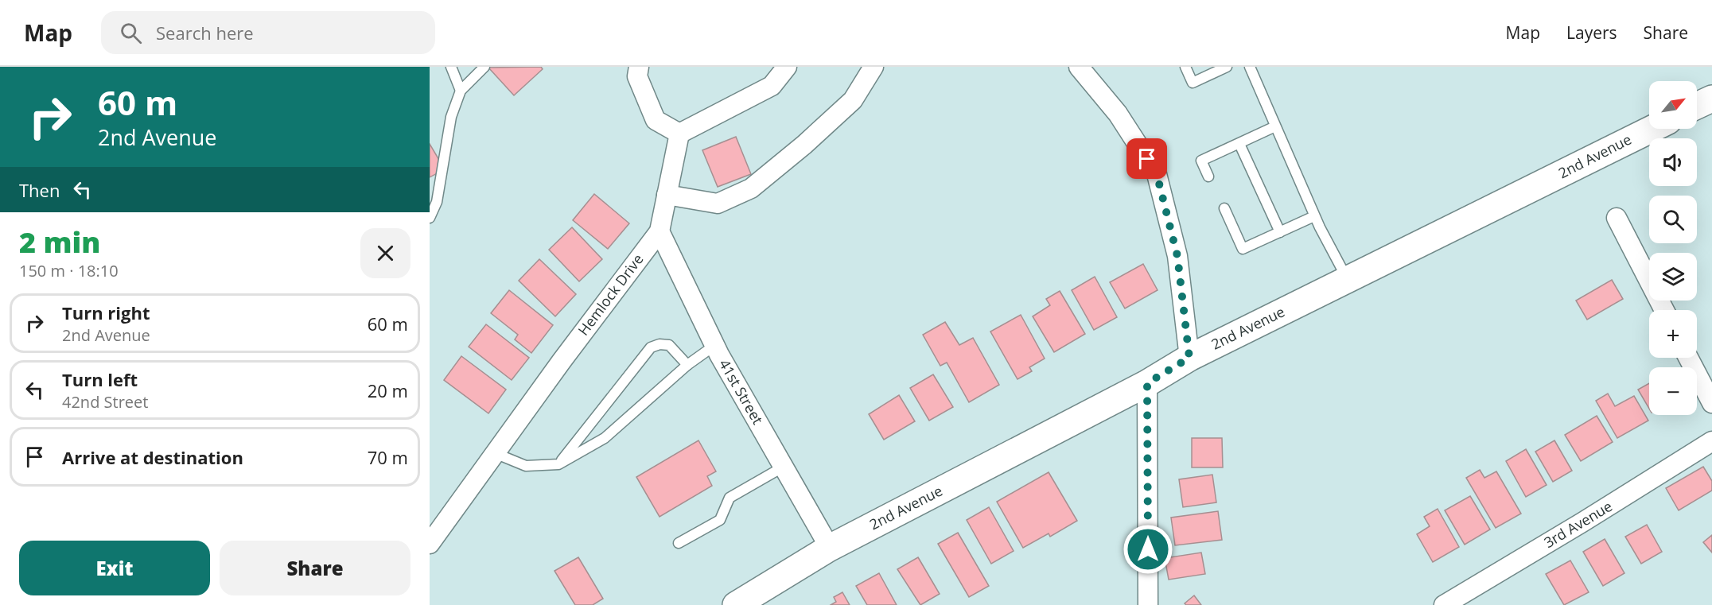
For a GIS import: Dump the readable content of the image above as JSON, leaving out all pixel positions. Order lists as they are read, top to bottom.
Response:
{
  "streets": {
    "main road": ["2nd Avenue"],
    "street": ["Hemlock Drive", "41st Street", "3rd Avenue"]
  },
  "crossings": [
    ["2nd Avenue", "41st Street"],
    ["Hemlock Drive", "41st Street"]
  ],
  "north": "top right",
  "page": {
    "header": "Map",
    "search": "Search here",
    "nav": ["Map", "Layers", "Share"],
    "turn": ["60 m", "2nd Avenue"],
    "map_buttons": ["+", "−"],
    "then": "Then",
    "heading": ["2 min", "150 m · 18:10"],
    "list": [
      {
        "name": "Turn right",
        "note": "2nd Avenue",
        "value": "60 m"
      },
      {
        "name": "Turn left",
        "note": "42nd Street",
        "value": "20 m"
      },
      {
        "name": "Arrive at destination",
        "value": "70 m"
      }
    ],
    "buttons": ["Exit", "Share"]
  }
}
